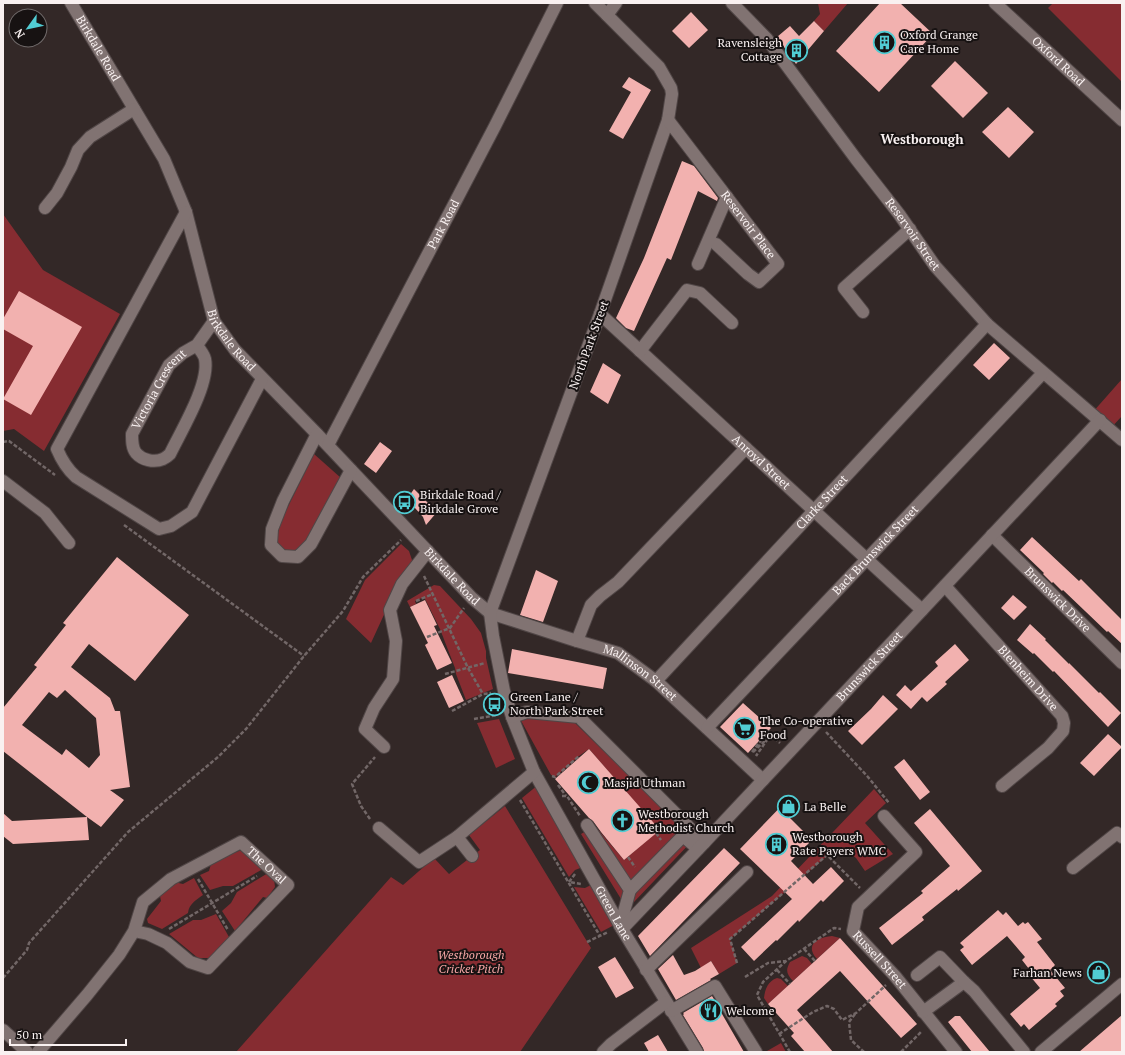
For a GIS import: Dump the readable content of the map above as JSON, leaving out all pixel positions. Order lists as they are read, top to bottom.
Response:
{
  "streets": {
    "street": [
      "Birkdale Road",
      "Oxford Road",
      "Park Road",
      "Reservoir Place",
      "Reservoir Street",
      "North Park Street",
      "Victoria Crescent",
      "Anroyd Street",
      "Clarke Street",
      "Back Brunswick Street",
      "Brunswick Drive",
      "Brunswick Street",
      "Mallinson Street",
      "Blenheim Drive",
      "The Oval",
      "Green Lane",
      "Russell Street"
    ]
  },
  "crossings": [
    ["Birkdale Road", "Park Road"],
    ["Birkdale Road", "North Park Street"],
    ["Birkdale Road", "Victoria Crescent"],
    ["Birkdale Road", "Mallinson Street"],
    ["Birkdale Road", "Green Lane"],
    ["Reservoir Place", "North Park Street"],
    ["Reservoir Street", "Clarke Street"],
    ["Reservoir Street", "Back Brunswick Street"],
    ["Reservoir Street", "Brunswick Street"],
    ["North Park Street", "Anroyd Street"],
    ["North Park Street", "Mallinson Street"],
    ["North Park Street", "Green Lane"],
    ["Anroyd Street", "Clarke Street"],
    ["Anroyd Street", "Back Brunswick Street"],
    ["Anroyd Street", "Brunswick Street"],
    ["Clarke Street", "Mallinson Street"],
    ["Back Brunswick Street", "Mallinson Street"],
    ["Brunswick Drive", "Brunswick Street"],
    ["Brunswick Street", "Mallinson Street"],
    ["Brunswick Street", "Blenheim Drive"],
    ["Brunswick Street", "Green Lane"],
    ["Mallinson Street", "Green Lane"]
  ],
  "districts": ["Westborough"],
  "parks": ["Westborough Cricket Pitch"],
  "places": {
    "building": ["Oxford Grange Care Home", "Ravensleigh Cottage", "Westborough Rate Payers WMC"],
    "bus stop": ["Birkdale Road / Birkdale Grove", "Green Lane / North Park Street"],
    "supermarket": ["The Co-operative Food"],
    "mosque": ["Masjid Uthman"],
    "shop": ["La Belle", "Farhan News"],
    "church": ["Westborough Methodist Church"],
    "restaurant": ["Welcome"]
  },
  "scale_bar": "50 m",
  "north": "bottom left"
}
